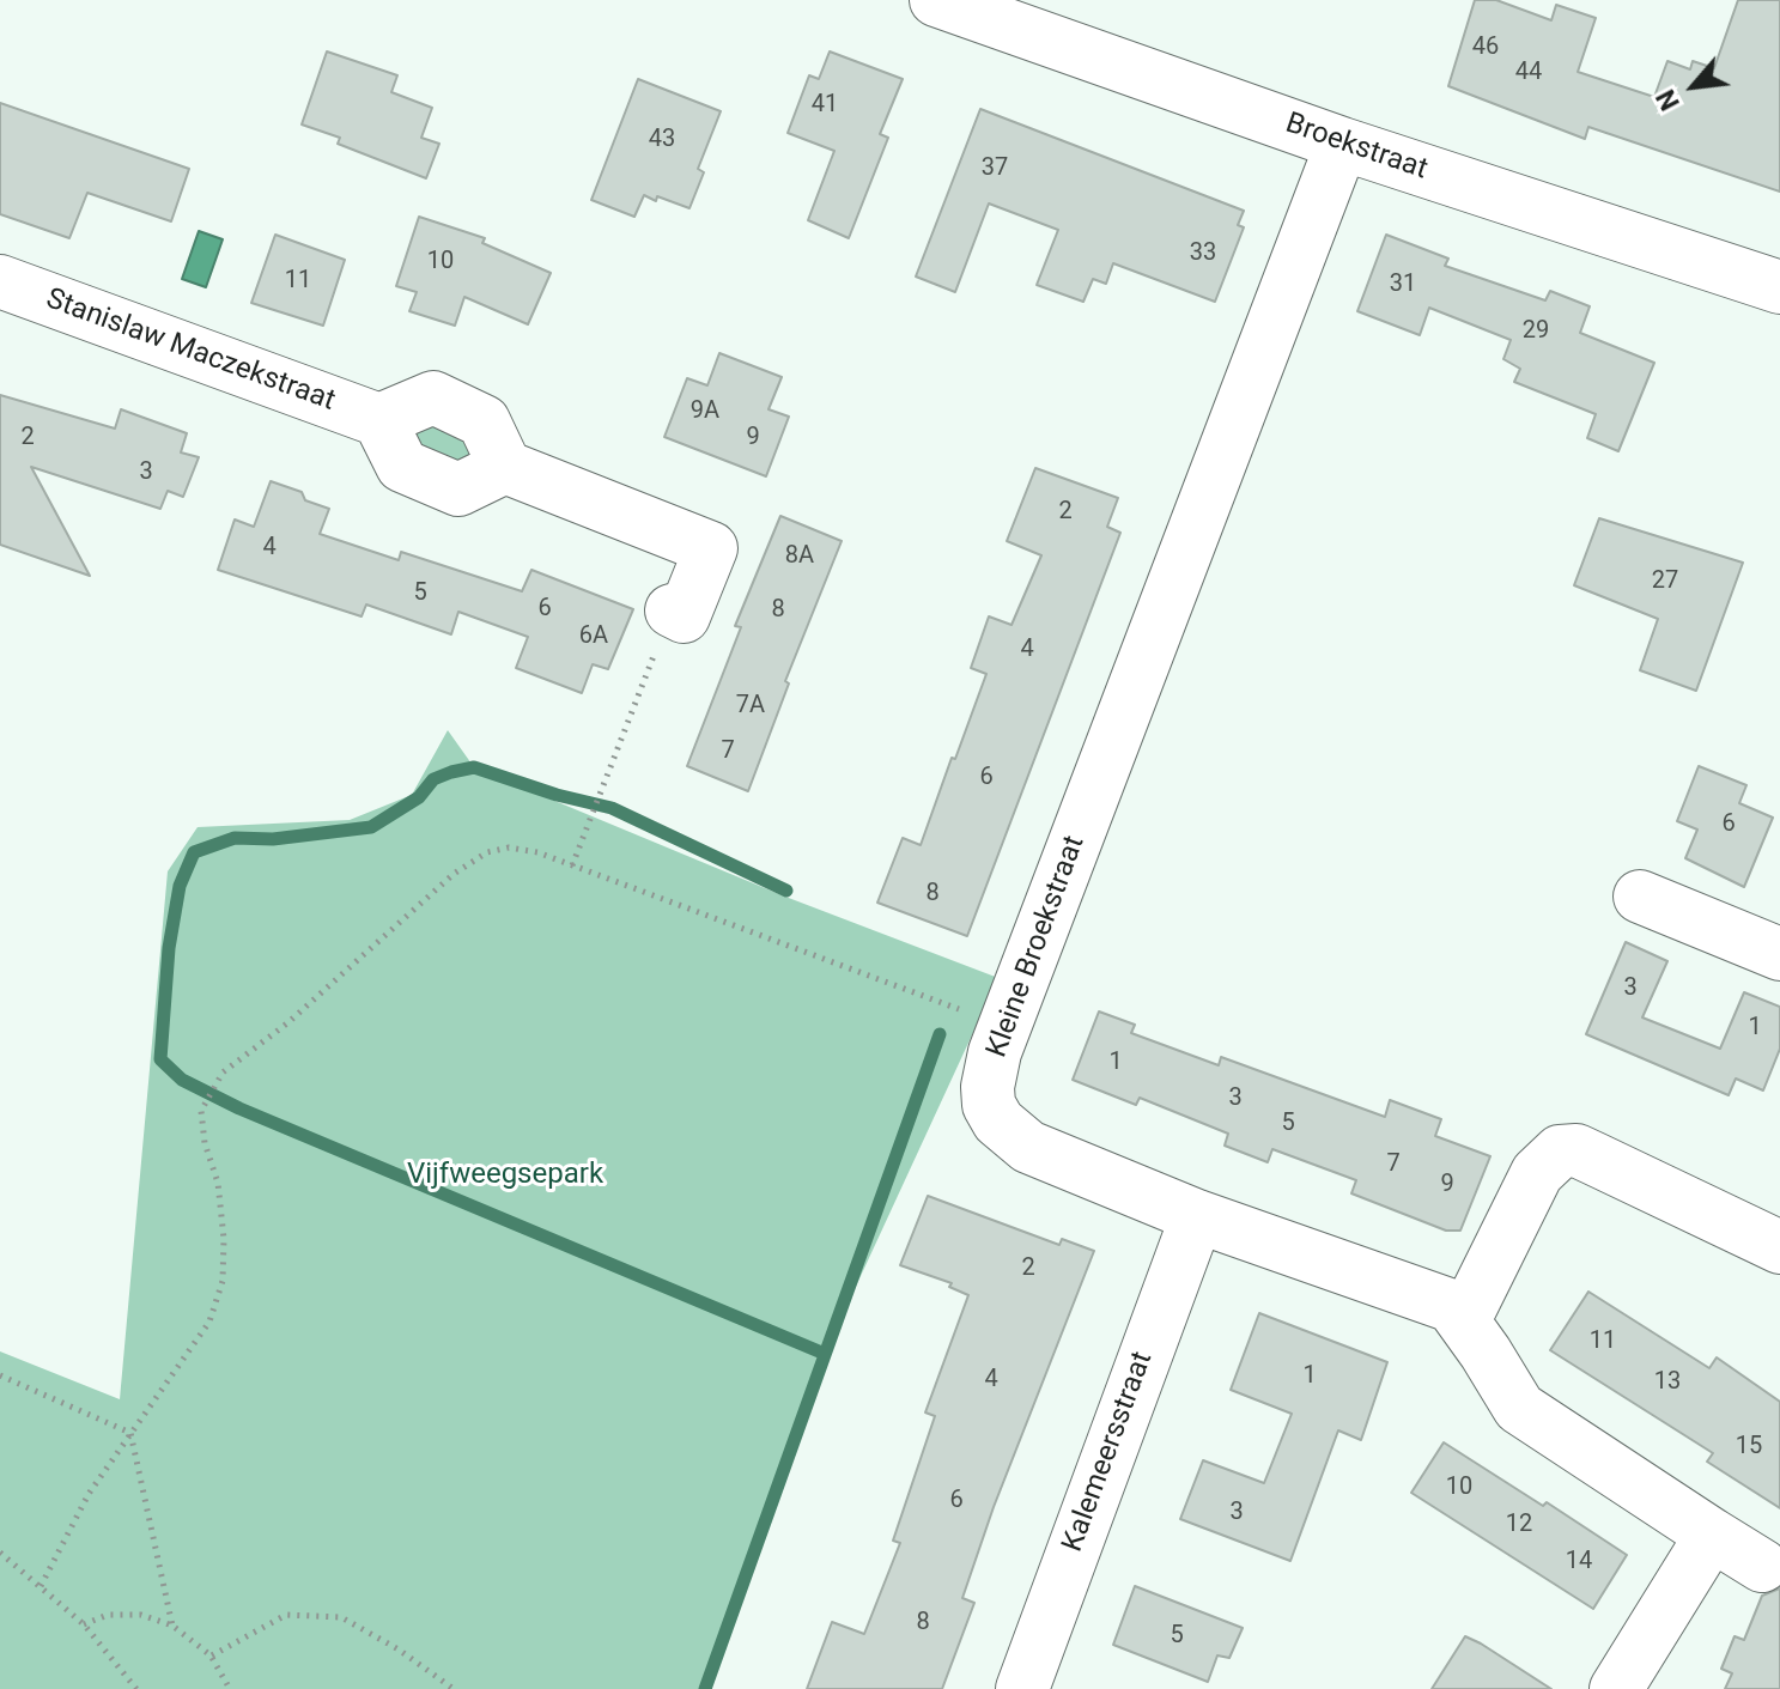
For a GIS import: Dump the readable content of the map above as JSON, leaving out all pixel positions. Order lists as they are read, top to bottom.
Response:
{
  "streets": {
    "street": [
      "Broekstraat",
      "Stanislaw Maczekstraat",
      "Kleine Broekstraat",
      "Kalemeersstraat"
    ]
  },
  "crossings": [
    ["Broekstraat", "Kleine Broekstraat"],
    ["Kleine Broekstraat", "Kalemeersstraat"]
  ],
  "parks": ["Vijfweegsepark"],
  "house_numbers": [
    "46",
    "44",
    "41",
    "43",
    "37",
    "33",
    "10",
    "11",
    "31",
    "29",
    "9A",
    "2",
    "9",
    "3",
    "2",
    "4",
    "8A",
    "27",
    "5",
    "6",
    "8",
    "6A",
    "4",
    "7A",
    "7",
    "6",
    "6",
    "8",
    "3",
    "1",
    "1",
    "3",
    "5",
    "7",
    "9",
    "2",
    "11",
    "1",
    "4",
    "13",
    "15",
    "10",
    "6",
    "3",
    "12",
    "14",
    "8",
    "5"
  ],
  "north": "bottom left"
}
